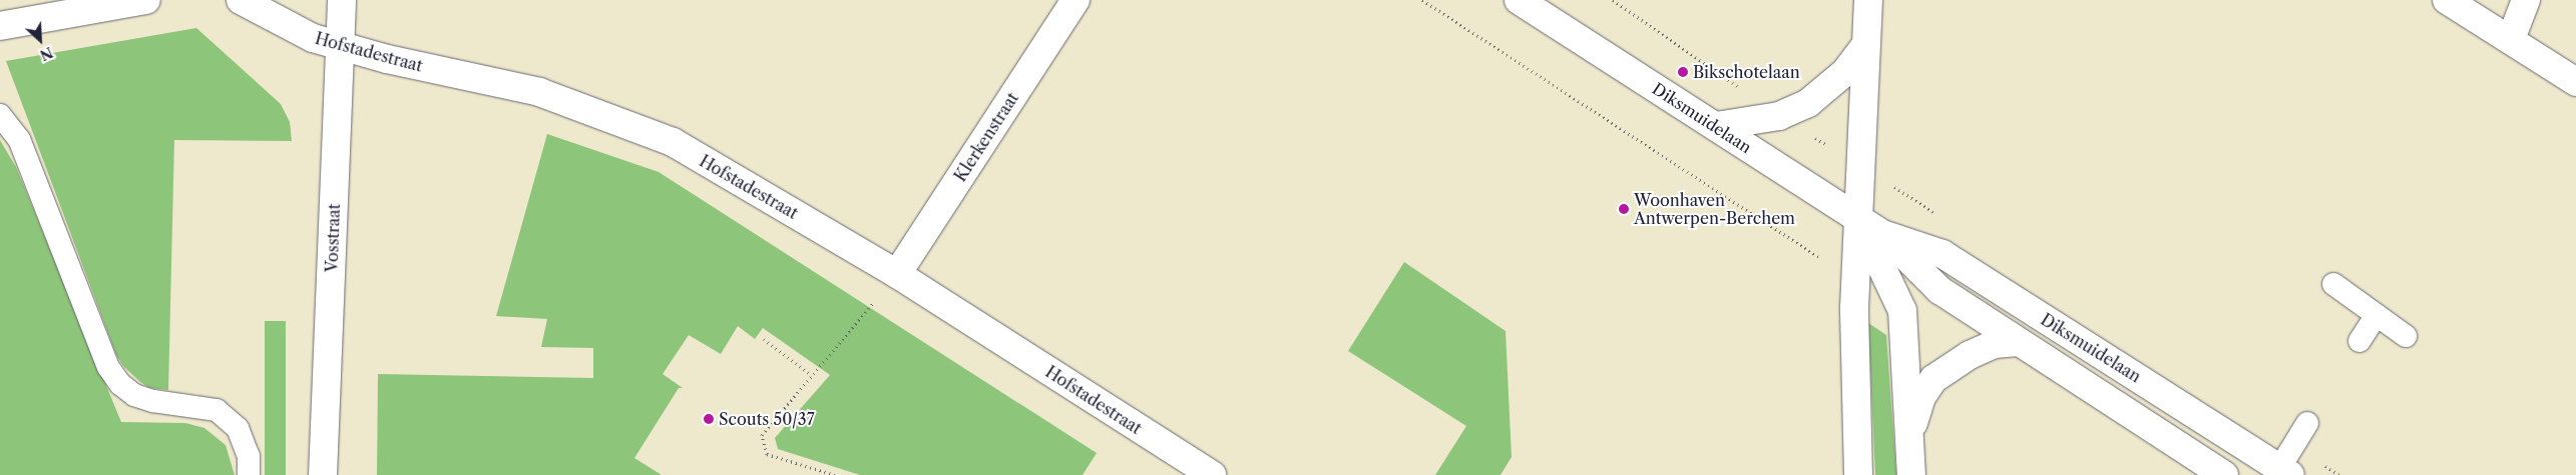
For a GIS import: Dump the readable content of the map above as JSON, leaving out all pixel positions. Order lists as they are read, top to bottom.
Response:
{
  "streets": {
    "street": [
      "Hofstadestraat",
      "Diksmuidelaan",
      "Klerkenstraat",
      "Vosstraat"
    ]
  },
  "crossings": [
    ["Hofstadestraat", "Klerkenstraat"],
    ["Hofstadestraat", "Vosstraat"]
  ],
  "places": ["Bikschotelaan", "Woonhaven Antwerpen-Berchem", "Scouts 50/37"],
  "north": "bottom right"
}
